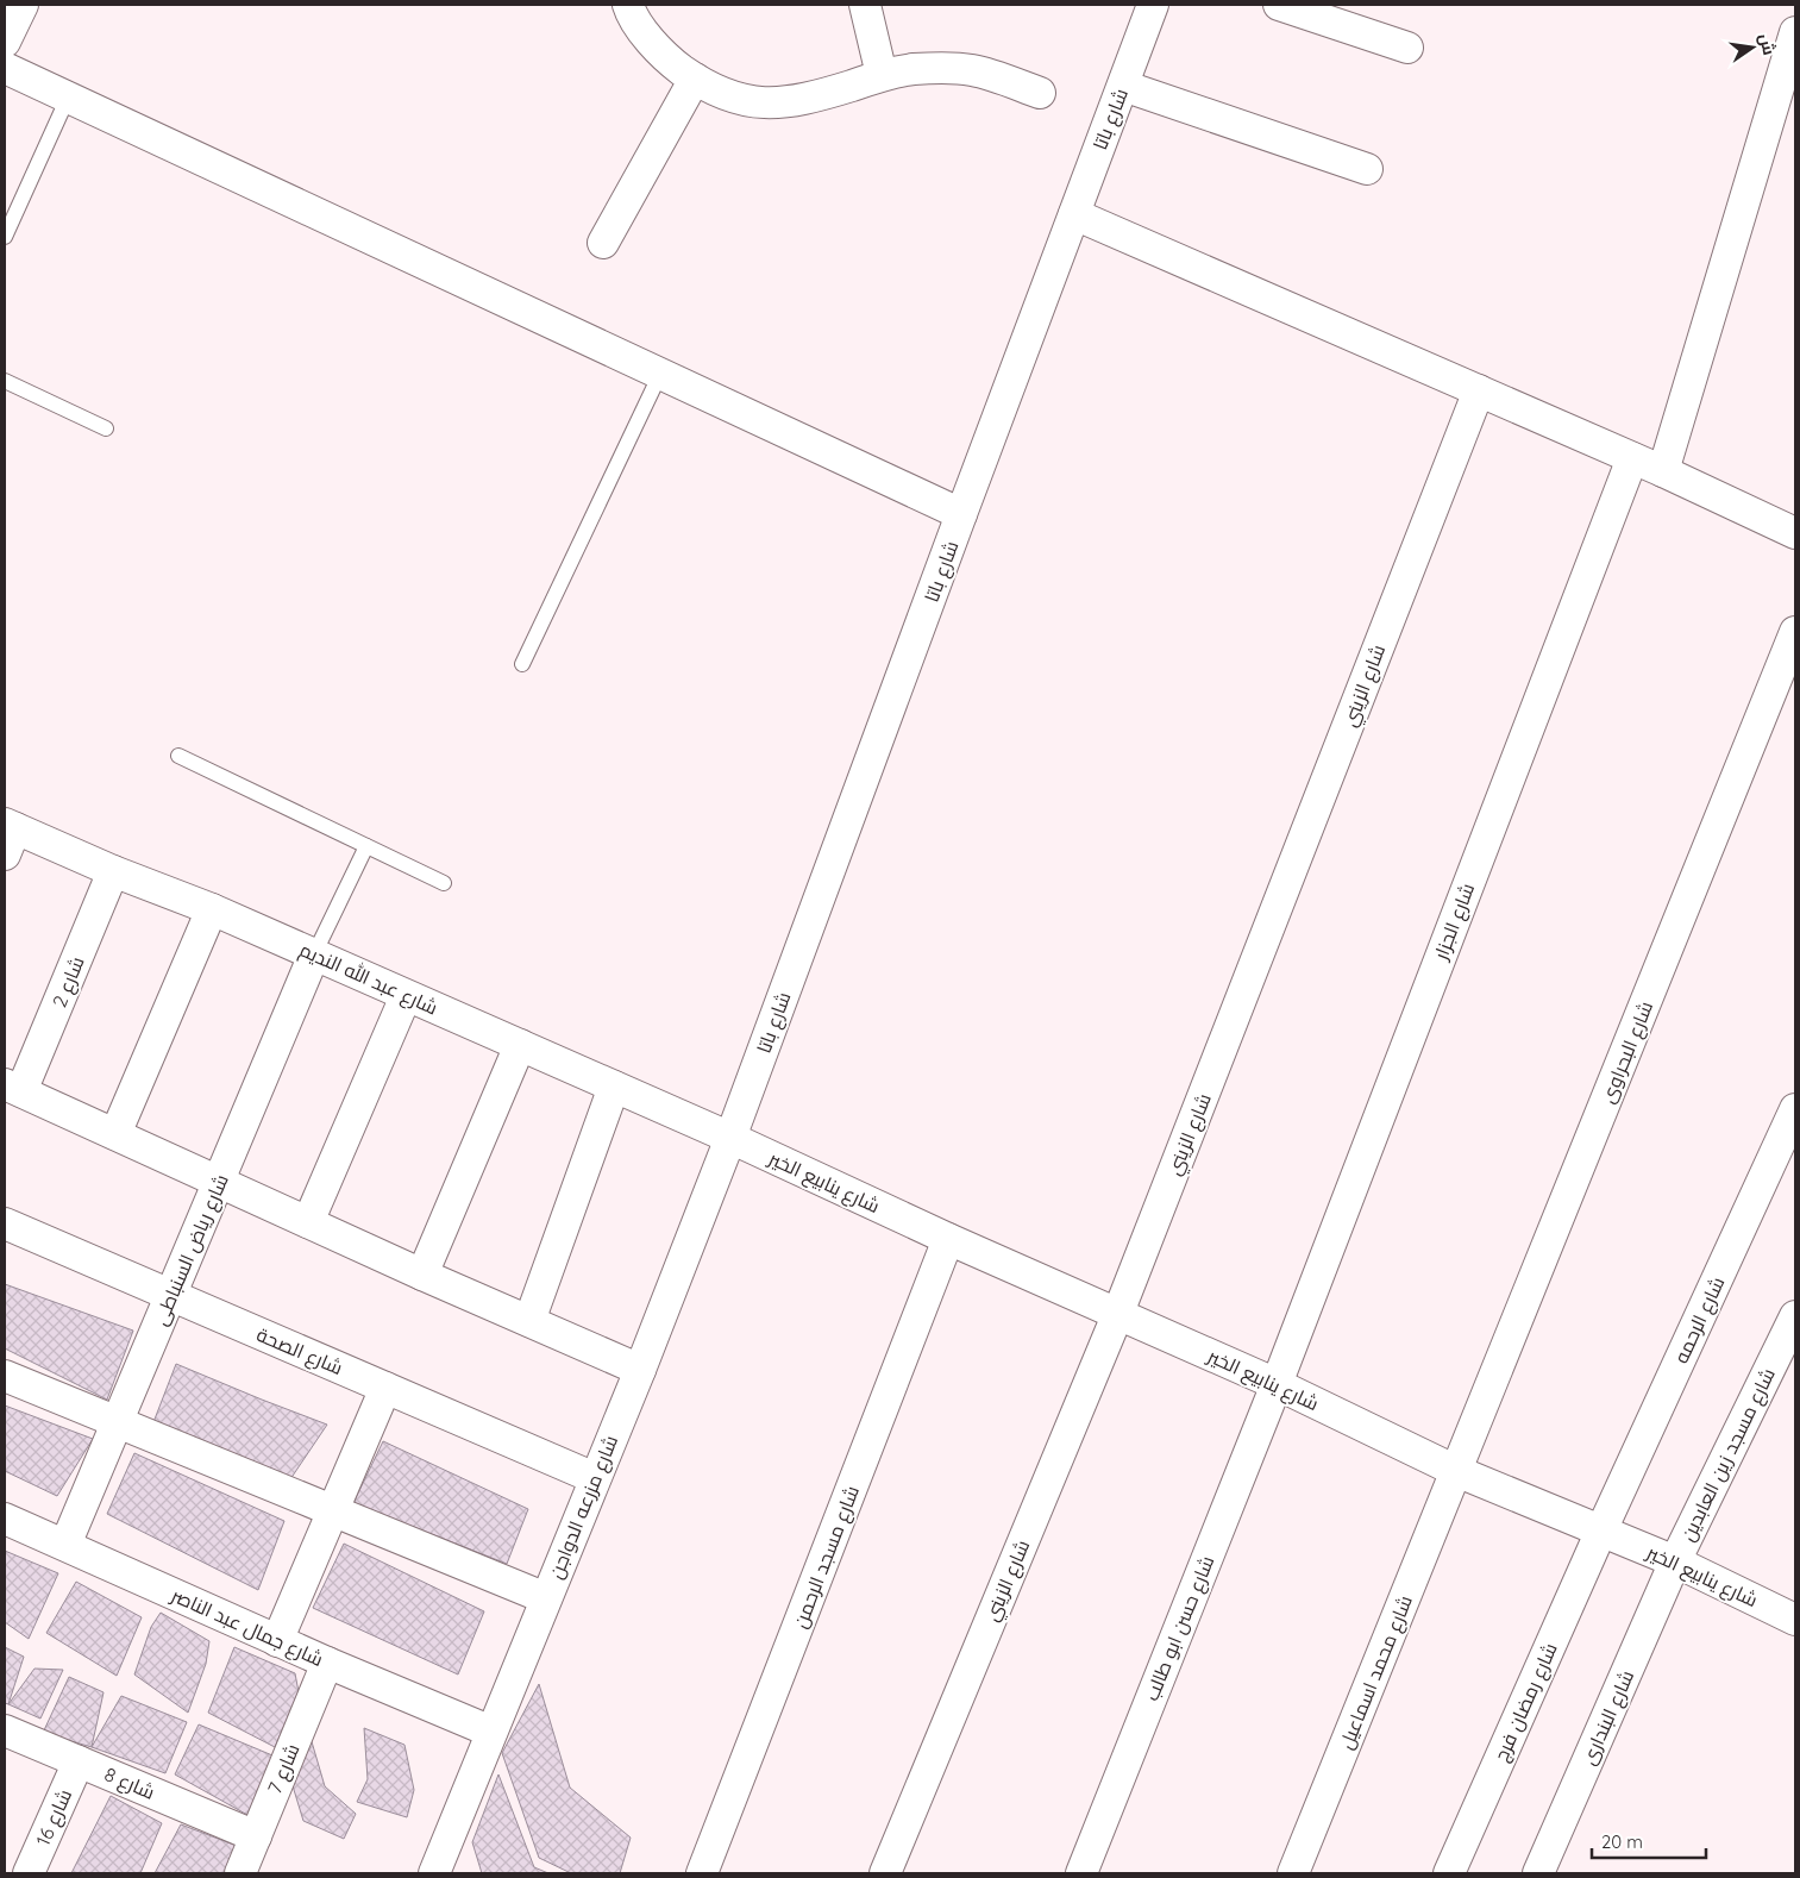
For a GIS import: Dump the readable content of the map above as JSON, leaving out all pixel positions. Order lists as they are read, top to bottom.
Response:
{
  "streets": {
    "street": [
      "شارع باتا",
      "شارع الزيني",
      "شارع الجزار",
      "شارع عبد الله النديم",
      "شارع 2",
      "شارع البحراوى",
      "شارع ينابيع الخير",
      "شارع رياض السنباطى",
      "شارع الرحمه",
      "شارع الصحة",
      "شارع مسجد زين العابدين",
      "شارع مزرعه الدواجن",
      "شارع مسجد الرحمن",
      "شارع جمال عبد الناصر",
      "شارع حسن ابو طالب",
      "شارع محمد اسماعيل",
      "شارع رمضان فرج",
      "شارع البندارى",
      "شارع 7",
      "شارع 8",
      "شارع 16"
    ]
  },
  "crossings": [
    ["شارع باتا", "شارع عبد الله النديم"],
    ["شارع باتا", "شارع ينابيع الخير"],
    ["شارع باتا", "شارع مزرعه الدواجن"],
    ["شارع الزيني", "شارع ينابيع الخير"],
    ["شارع الجزار", "شارع ينابيع الخير"],
    ["شارع الجزار", "شارع حسن ابو طالب"],
    ["شارع عبد الله النديم", "شارع 2"],
    ["شارع عبد الله النديم", "شارع ينابيع الخير"],
    ["شارع عبد الله النديم", "شارع رياض السنباطى"],
    ["شارع عبد الله النديم", "شارع مزرعه الدواجن"],
    ["شارع البحراوى", "شارع ينابيع الخير"],
    ["شارع البحراوى", "شارع محمد اسماعيل"],
    ["شارع ينابيع الخير", "شارع الرحمه"],
    ["شارع ينابيع الخير", "شارع مسجد زين العابدين"],
    ["شارع ينابيع الخير", "شارع مزرعه الدواجن"],
    ["شارع ينابيع الخير", "شارع مسجد الرحمن"],
    ["شارع ينابيع الخير", "شارع حسن ابو طالب"],
    ["شارع ينابيع الخير", "شارع محمد اسماعيل"],
    ["شارع ينابيع الخير", "شارع رمضان فرج"],
    ["شارع ينابيع الخير", "شارع البندارى"],
    ["شارع رياض السنباطى", "شارع الصحة"],
    ["شارع رياض السنباطى", "شارع جمال عبد الناصر"],
    ["شارع الرحمه", "شارع رمضان فرج"],
    ["شارع الصحة", "شارع مزرعه الدواجن"],
    ["شارع مسجد زين العابدين", "شارع البندارى"],
    ["شارع مزرعه الدواجن", "شارع جمال عبد الناصر"],
    ["شارع جمال عبد الناصر", "شارع 7"],
    ["شارع 7", "شارع 8"],
    ["شارع 8", "شارع 16"]
  ],
  "scale_bar": "20 m",
  "north": "right"
}
